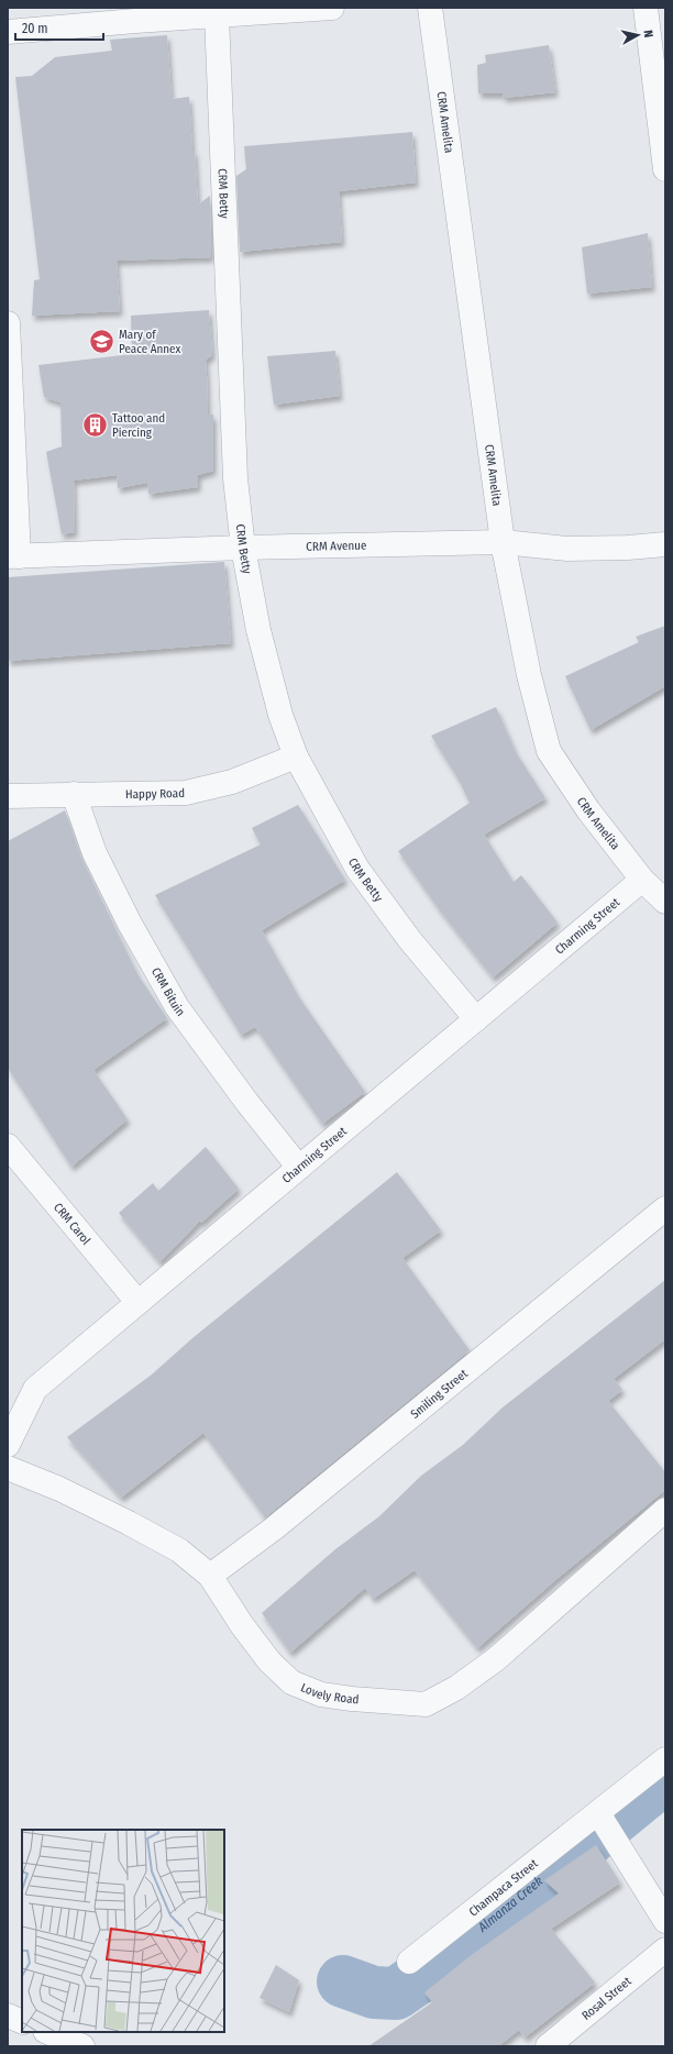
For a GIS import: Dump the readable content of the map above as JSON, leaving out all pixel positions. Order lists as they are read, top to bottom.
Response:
{
  "streets": {
    "street": [
      "CRM Amelita",
      "CRM Betty",
      "CRM Avenue",
      "Happy Road",
      "Charming Street",
      "CRM Bituin",
      "CRM Carol",
      "Smiling Street",
      "Lovely Road",
      "Champaca Street",
      "Rosal Street"
    ]
  },
  "crossings": [
    ["CRM Amelita", "CRM Avenue"],
    ["CRM Amelita", "Charming Street"],
    ["CRM Betty", "CRM Avenue"],
    ["CRM Betty", "Happy Road"],
    ["CRM Betty", "Charming Street"],
    ["Happy Road", "CRM Bituin"],
    ["Charming Street", "CRM Bituin"],
    ["Charming Street", "CRM Carol"],
    ["Smiling Street", "Lovely Road"]
  ],
  "water": ["Almanza Creek"],
  "places": {
    "school or university": ["Mary of Peace Annex"],
    "building": ["Tattoo and Piercing"]
  },
  "scale_bar": "20 m",
  "north": "right"
}
